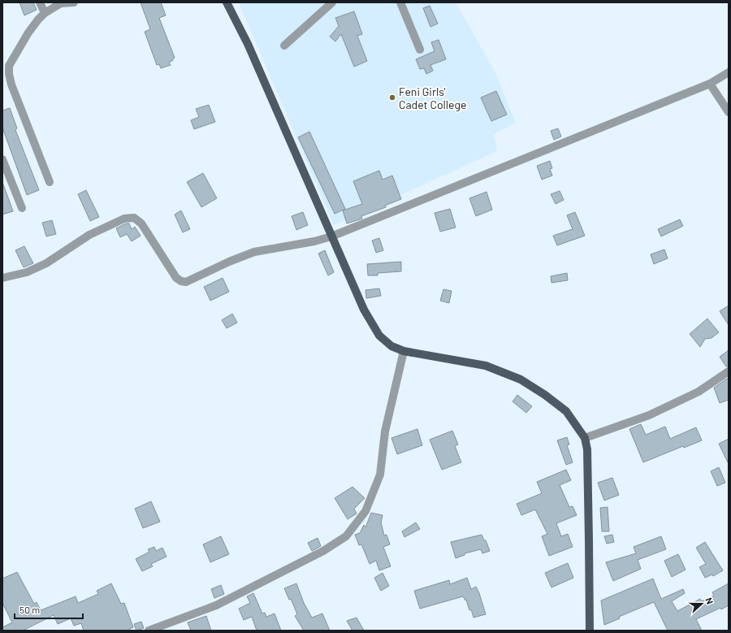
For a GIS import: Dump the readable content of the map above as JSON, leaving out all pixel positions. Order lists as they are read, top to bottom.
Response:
{
  "places": ["Feni Girls' Cadet College"],
  "scale_bar": "50 m",
  "north": "right"
}
